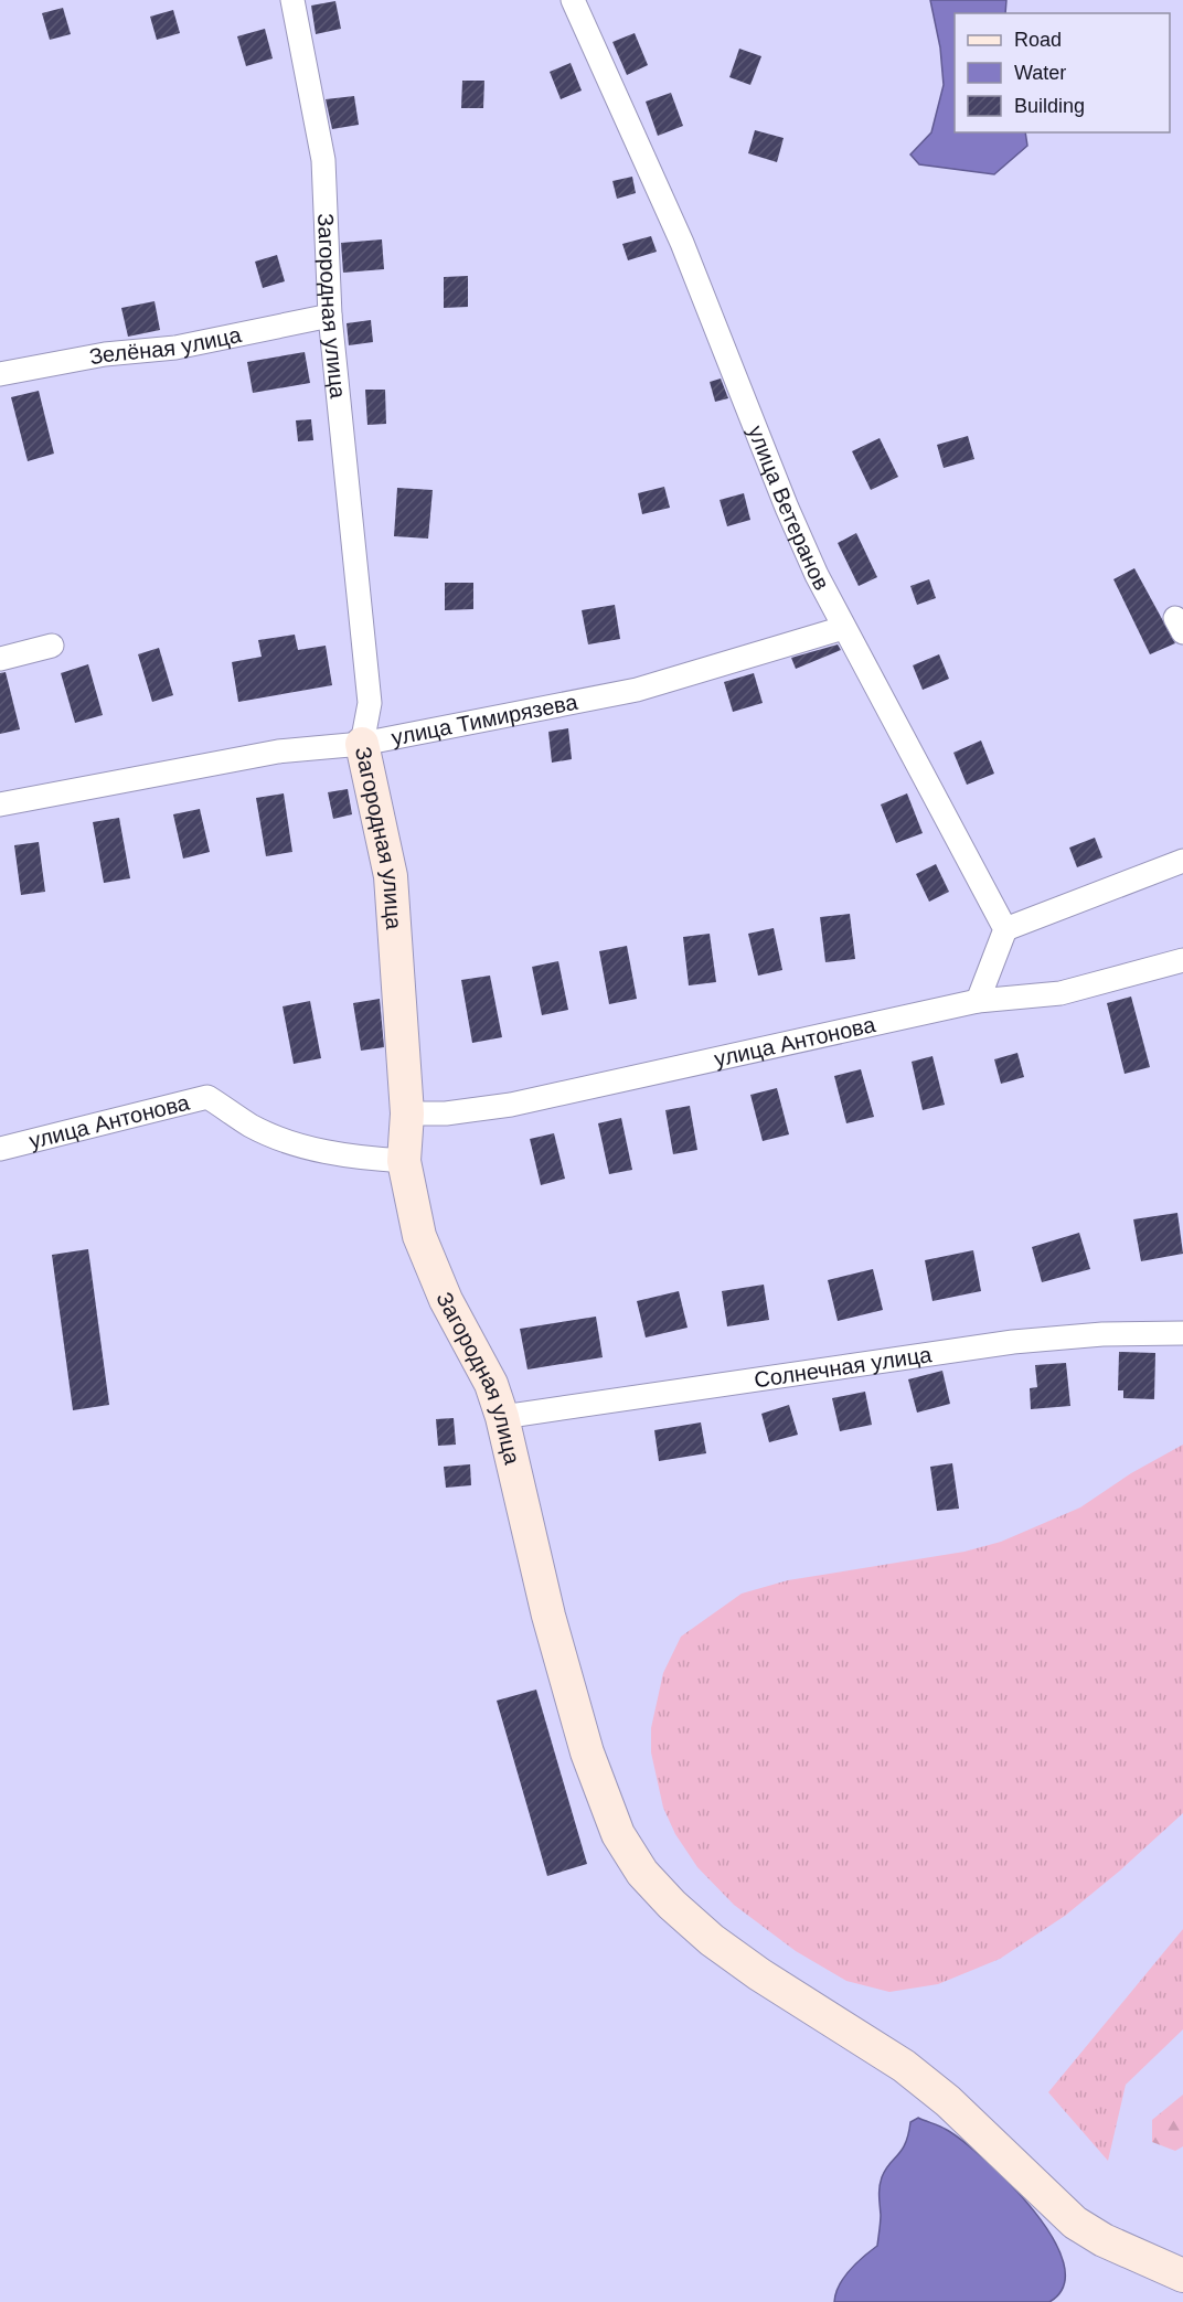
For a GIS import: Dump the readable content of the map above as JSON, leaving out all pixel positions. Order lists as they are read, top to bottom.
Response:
{
  "streets": {
    "street": [
      "Загородная улица",
      "Зелёная улица",
      "улица Ветеранов",
      "улица Тимирязева",
      "улица Антонова",
      "Солнечная улица"
    ]
  },
  "crossings": [
    ["Загородная улица", "Зелёная улица"],
    ["Загородная улица", "улица Тимирязева"],
    ["Загородная улица", "улица Антонова"],
    ["Загородная улица", "Солнечная улица"],
    ["улица Ветеранов", "улица Тимирязева"]
  ],
  "legend": ["Road", "Water", "Building"]
}
